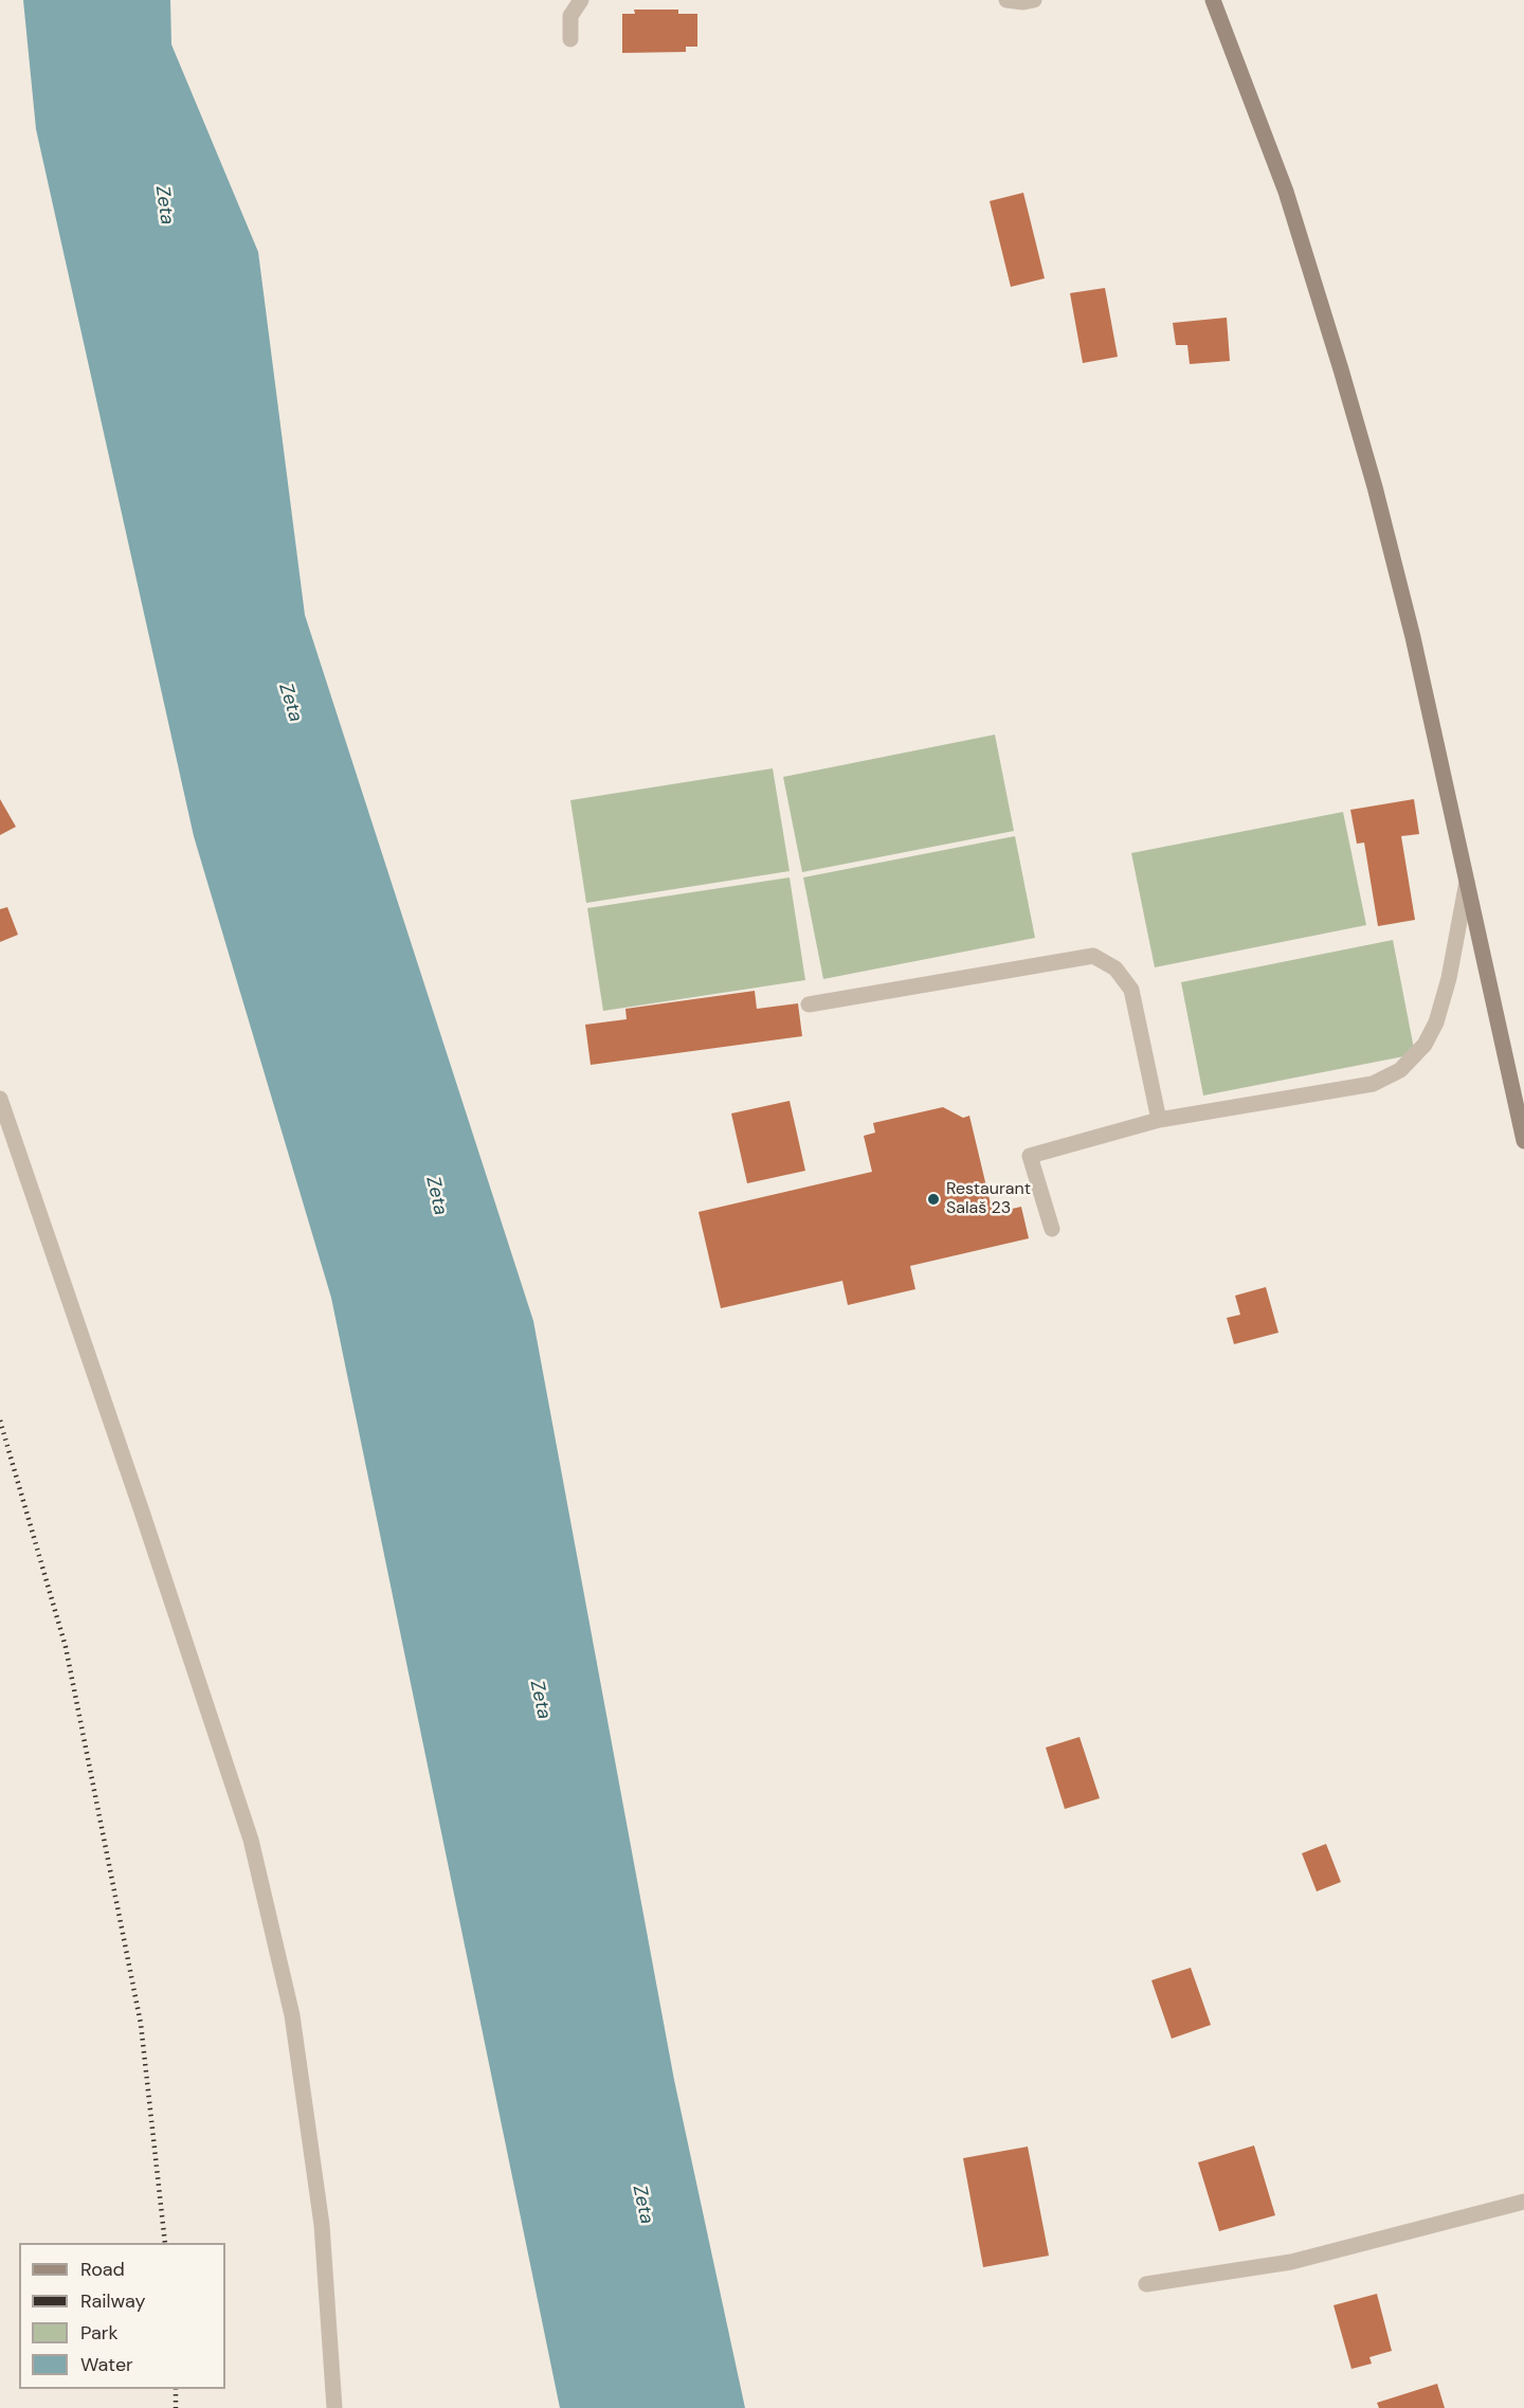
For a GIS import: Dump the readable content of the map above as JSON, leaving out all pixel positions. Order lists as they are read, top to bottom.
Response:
{
  "water": ["Zeta"],
  "places": ["Restaurant Salaš 23"],
  "legend": [
    "Road",
    "Railway",
    "Park",
    "Water"
  ]
}
